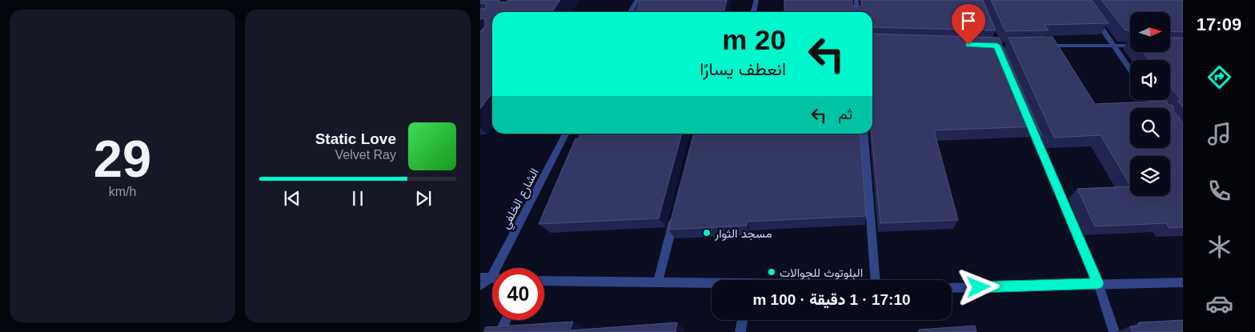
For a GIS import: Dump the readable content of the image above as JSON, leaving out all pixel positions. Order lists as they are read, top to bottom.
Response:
{
  "streets": {
    "street": ["الشارع الخلفي"]
  },
  "places": ["مسجد الثوار", "البلوتوث للجوالات"],
  "north": "right",
  "page": {
    "tabs": "17:09",
    "tile": ["29", "km/h"],
    "turn": ["20 m", "انعطف يسارًا"],
    "then": "ثم",
    "song": ["Static Love", "Velvet Ray"],
    "limit": "40",
    "trip": "17:10 · 1 دقيقة · 100 m"
  }
}
